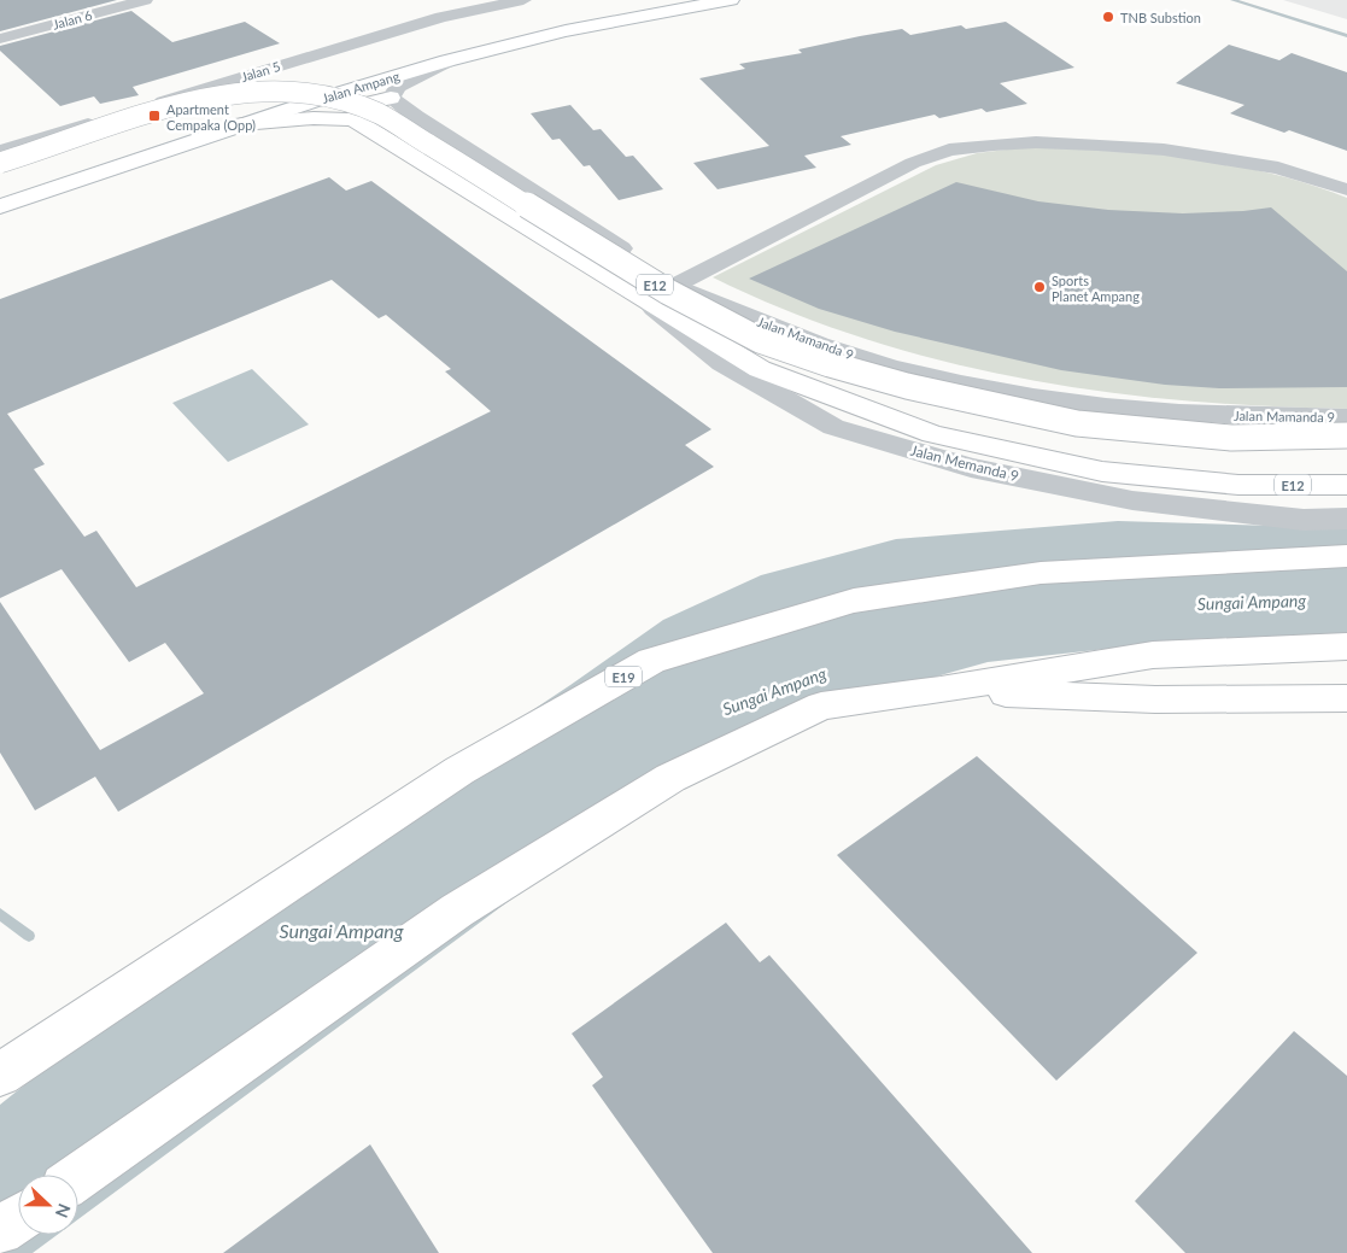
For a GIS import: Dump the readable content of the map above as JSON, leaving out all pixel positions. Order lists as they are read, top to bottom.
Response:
{
  "streets": {
    "main road": ["Jalan Ampang", "E12", "E19"],
    "street": [
      "Jalan 6",
      "Jalan 5",
      "Jalan Mamanda 9",
      "Jalan Memanda 9"
    ]
  },
  "crossings": [
    ["Jalan Ampang", "E12"],
    ["E12", "Jalan Memanda 9"]
  ],
  "water": ["Sungai Ampang"],
  "places": {
    "other": ["TNB Substion", "Sports Planet Ampang"],
    "transit": ["Apartment Cempaka (Opp)"]
  },
  "north": "right"
}
